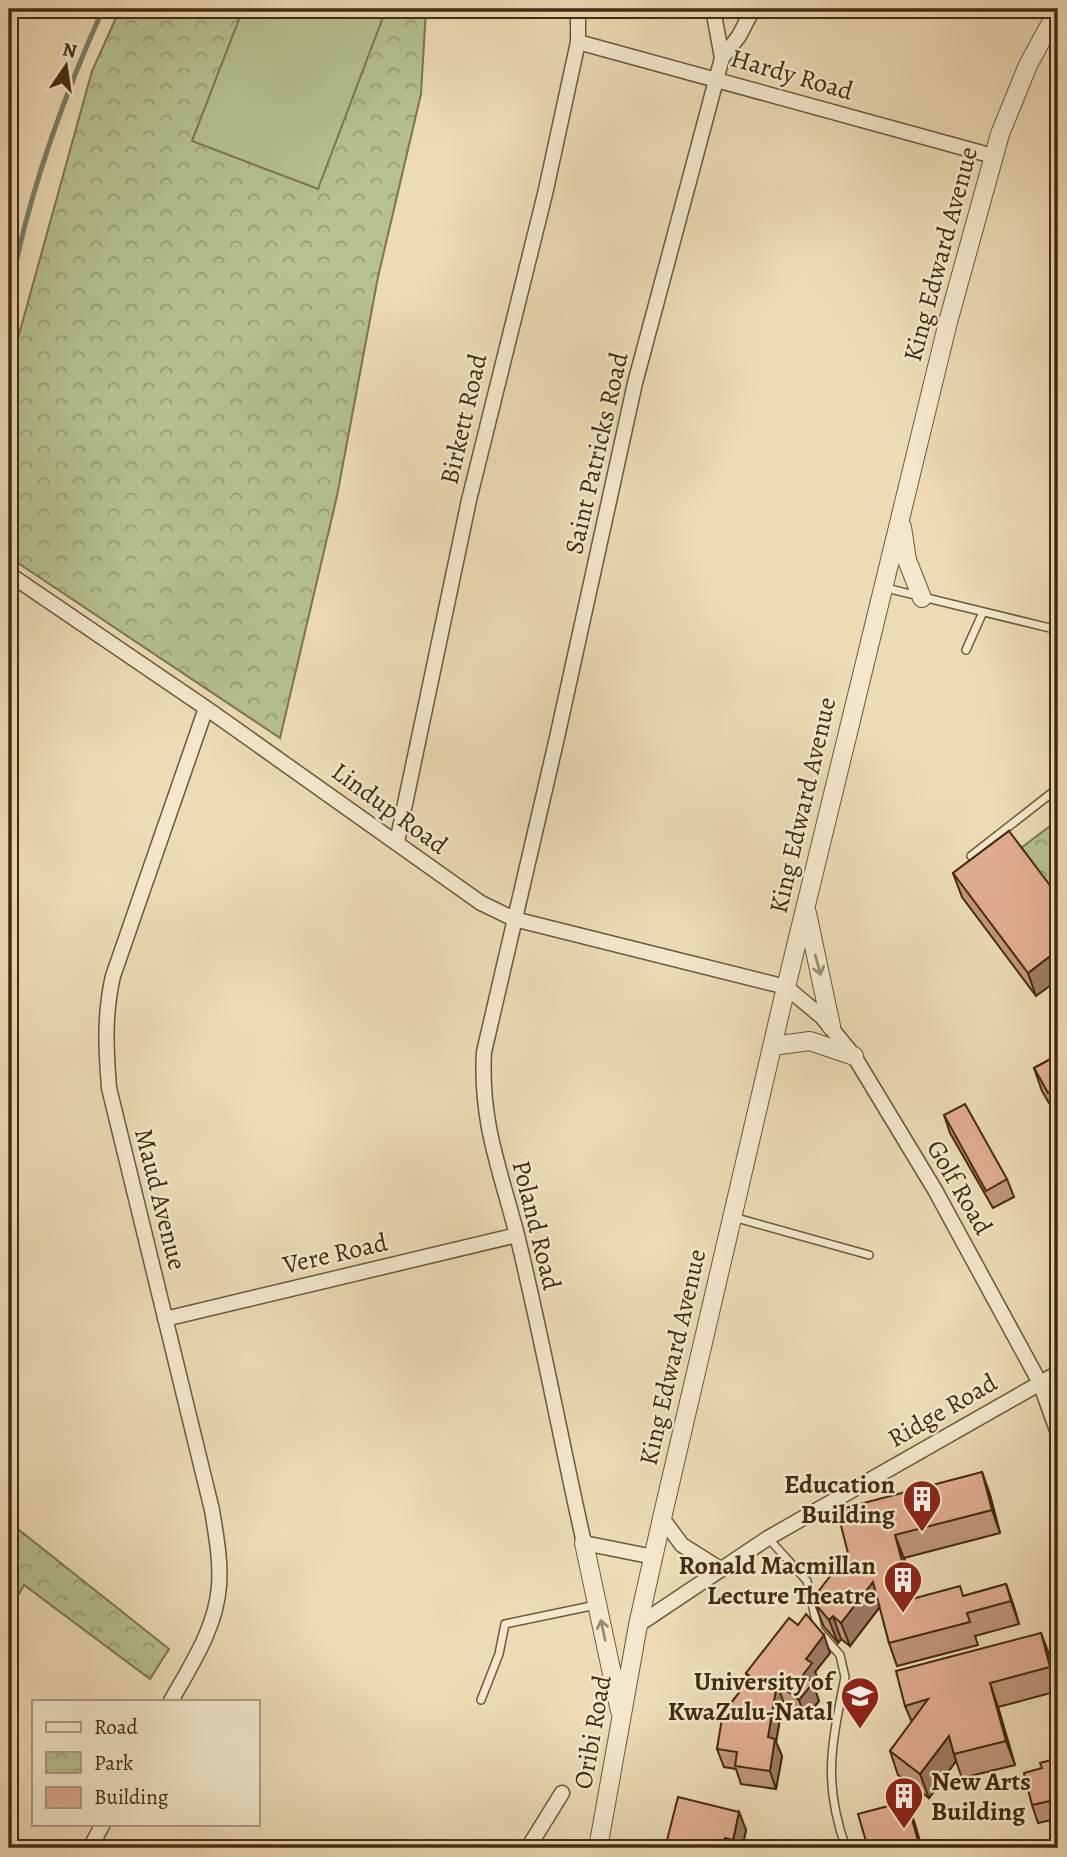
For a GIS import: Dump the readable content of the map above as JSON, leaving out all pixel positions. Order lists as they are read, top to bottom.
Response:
{
  "streets": {
    "street": [
      "Hardy Road",
      "King Edward Avenue",
      "Birkett Road",
      "Saint Patricks Road",
      "Lindup Road",
      "Golf Road",
      "Maud Avenue",
      "Poland Road",
      "Vere Road",
      "Ridge Road",
      "Oribi Road"
    ]
  },
  "crossings": [
    ["Hardy Road", "King Edward Avenue"],
    ["Hardy Road", "Birkett Road"],
    ["Hardy Road", "Saint Patricks Road"],
    ["King Edward Avenue", "Lindup Road"],
    ["King Edward Avenue", "Golf Road"],
    ["King Edward Avenue", "Ridge Road"],
    ["King Edward Avenue", "Oribi Road"],
    ["Birkett Road", "Lindup Road"],
    ["Saint Patricks Road", "Lindup Road"],
    ["Saint Patricks Road", "Poland Road"],
    ["Lindup Road", "Golf Road"],
    ["Lindup Road", "Maud Avenue"],
    ["Lindup Road", "Poland Road"],
    ["Golf Road", "Ridge Road"],
    ["Maud Avenue", "Vere Road"],
    ["Poland Road", "Vere Road"],
    ["Ridge Road", "Oribi Road"]
  ],
  "places": {
    "building": ["Education Building", "Ronald Macmillan Lecture Theatre", "New Arts Building"],
    "school or university": ["University of KwaZulu-Natal"]
  },
  "legend": ["Road", "Park", "Building"],
  "north": "top"
}
